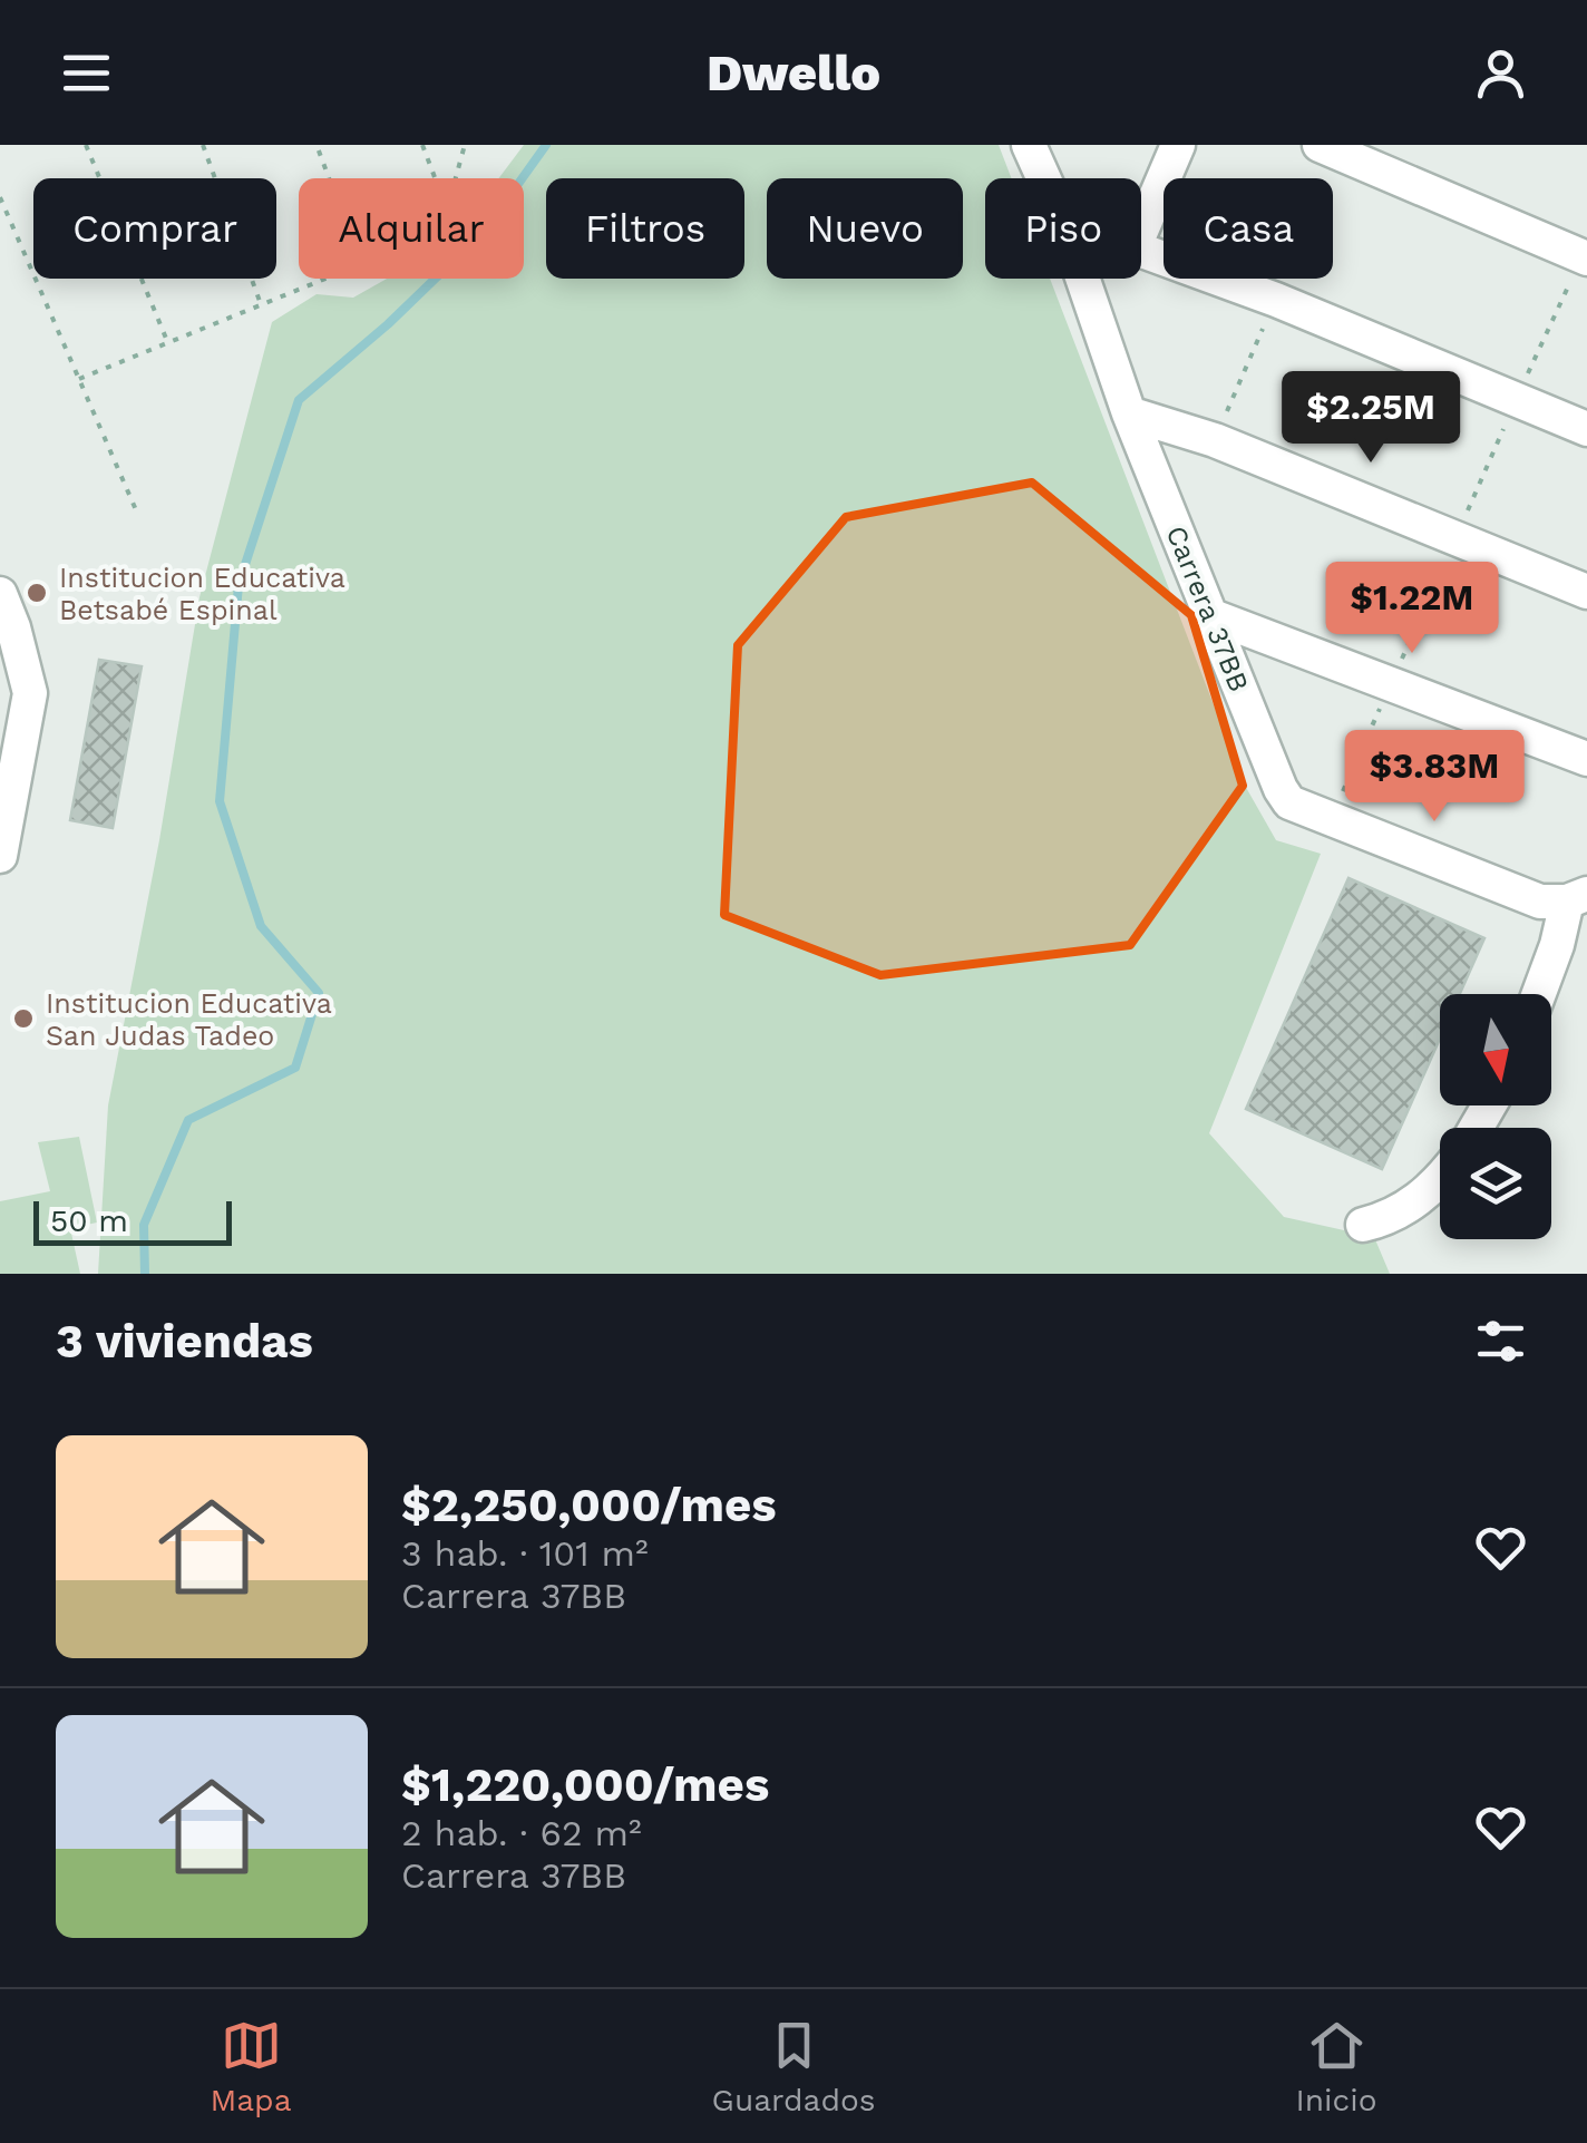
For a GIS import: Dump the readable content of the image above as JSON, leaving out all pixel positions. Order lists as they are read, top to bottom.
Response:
{
  "streets": {
    "street": ["Carrera 37BB"]
  },
  "places": ["Institucion Educativa Betsabé Espinal", "Institucion Educativa San Judas Tadeo"],
  "scale_bar": "50 m",
  "north": "bottom",
  "page": {
    "header": "Dwello",
    "chip": [
      "Comprar",
      "Alquilar",
      "Filtros",
      "Nuevo",
      "Piso",
      "Casa"
    ],
    "price": ["$2.25M", "$1.22M", "$3.83M"],
    "scale": "50 m",
    "heading": "3 viviendas",
    "list": [
      {
        "name": "$2,250,000/mes",
        "note": "3 hab. · 101 m² · Carrera 37BB"
      },
      {
        "name": "$1,220,000/mes",
        "note": "2 hab. · 62 m² · Carrera 37BB"
      }
    ],
    "tabs": ["Mapa", "Guardados", "Inicio"]
  }
}
